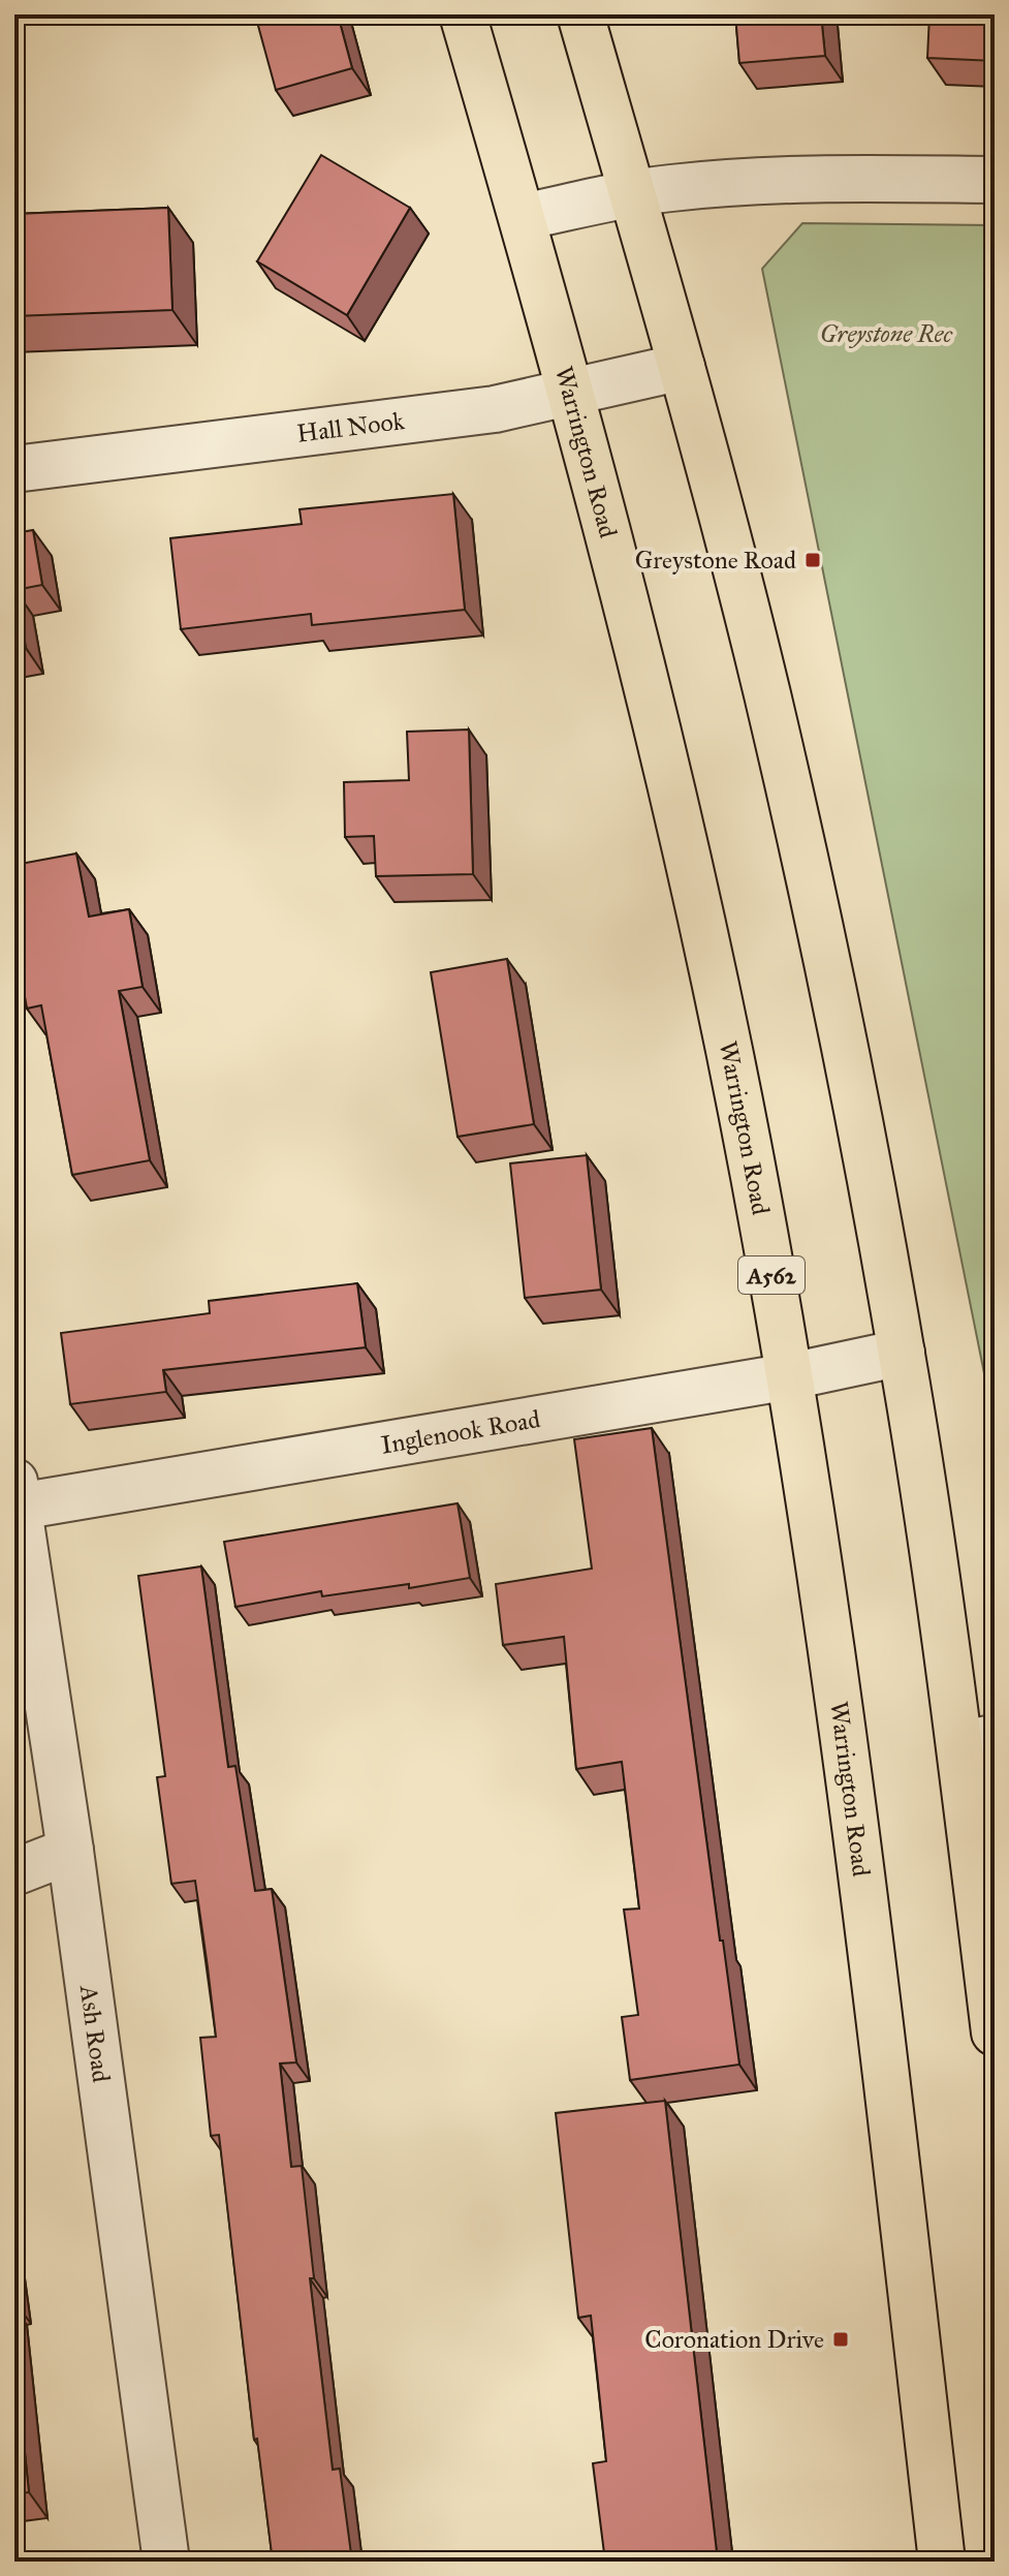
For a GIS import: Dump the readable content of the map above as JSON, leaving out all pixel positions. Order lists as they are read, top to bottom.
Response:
{
  "streets": {
    "main road": ["Warrington Road", "A562"],
    "street": ["Hall Nook", "Inglenook Road", "Ash Road"]
  },
  "crossings": [
    ["Hall Nook", "Warrington Road"],
    ["Warrington Road", "Inglenook Road"],
    ["Inglenook Road", "Ash Road"]
  ],
  "parks": ["Greystone Rec"],
  "places": {
    "transit": ["Greystone Road", "Coronation Drive"]
  }
}
